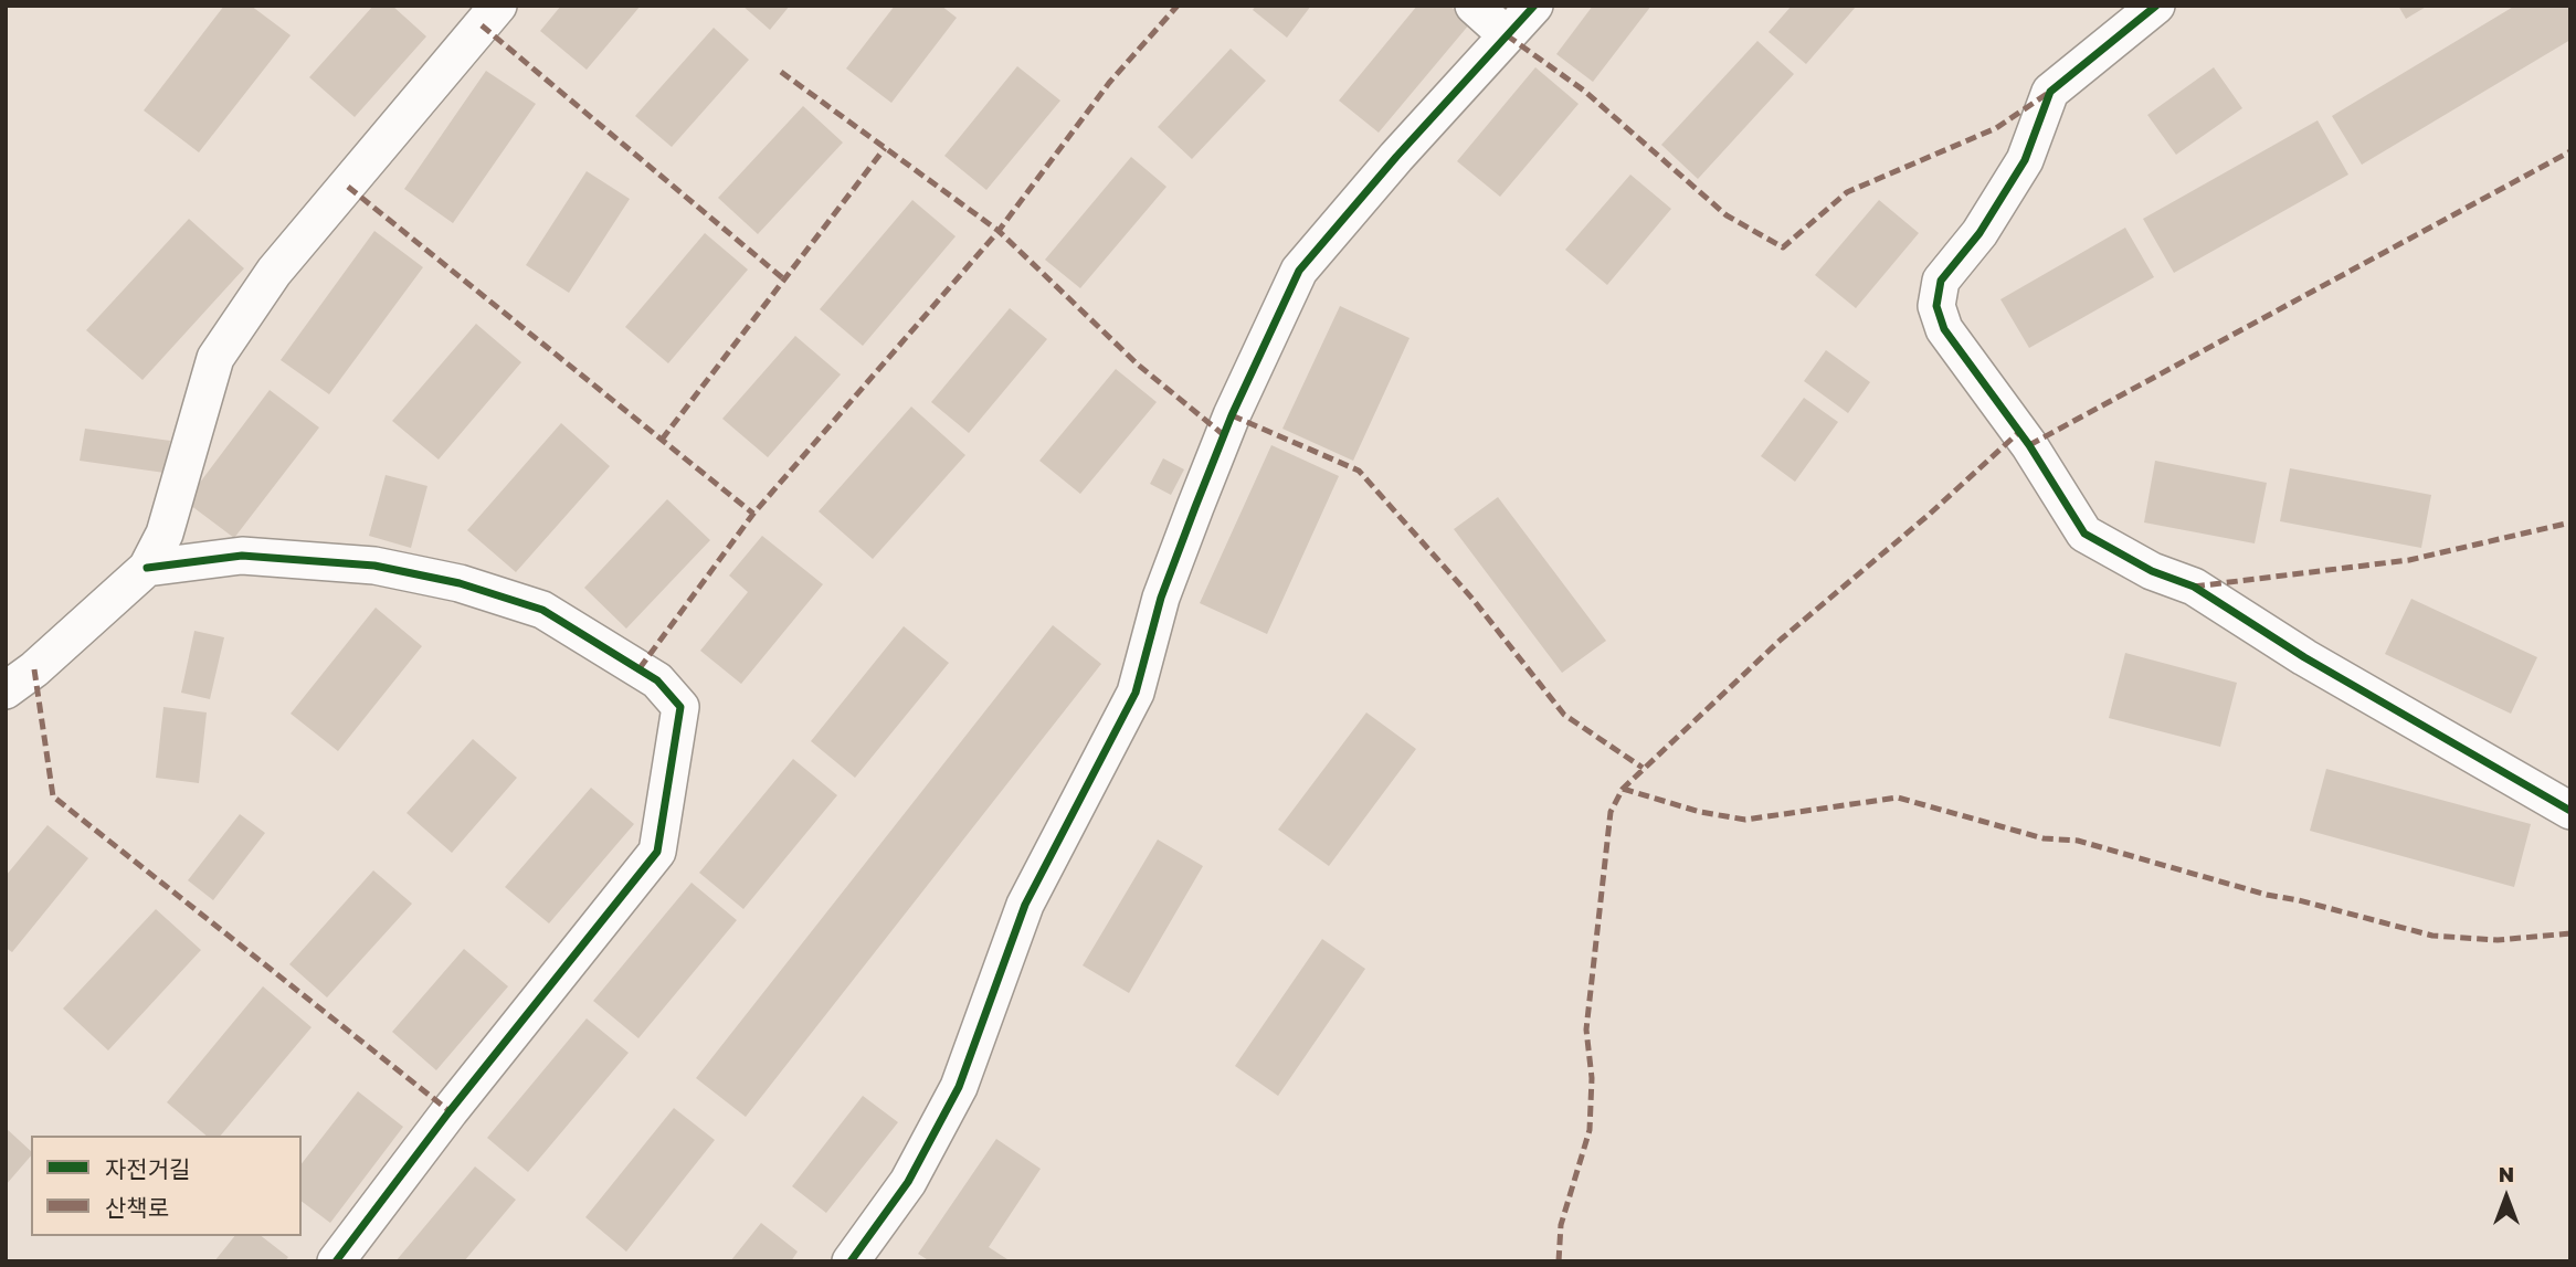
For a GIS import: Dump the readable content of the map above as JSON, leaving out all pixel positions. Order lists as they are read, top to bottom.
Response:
{
  "legend": ["자전거길", "산책로"],
  "north": "top"
}
